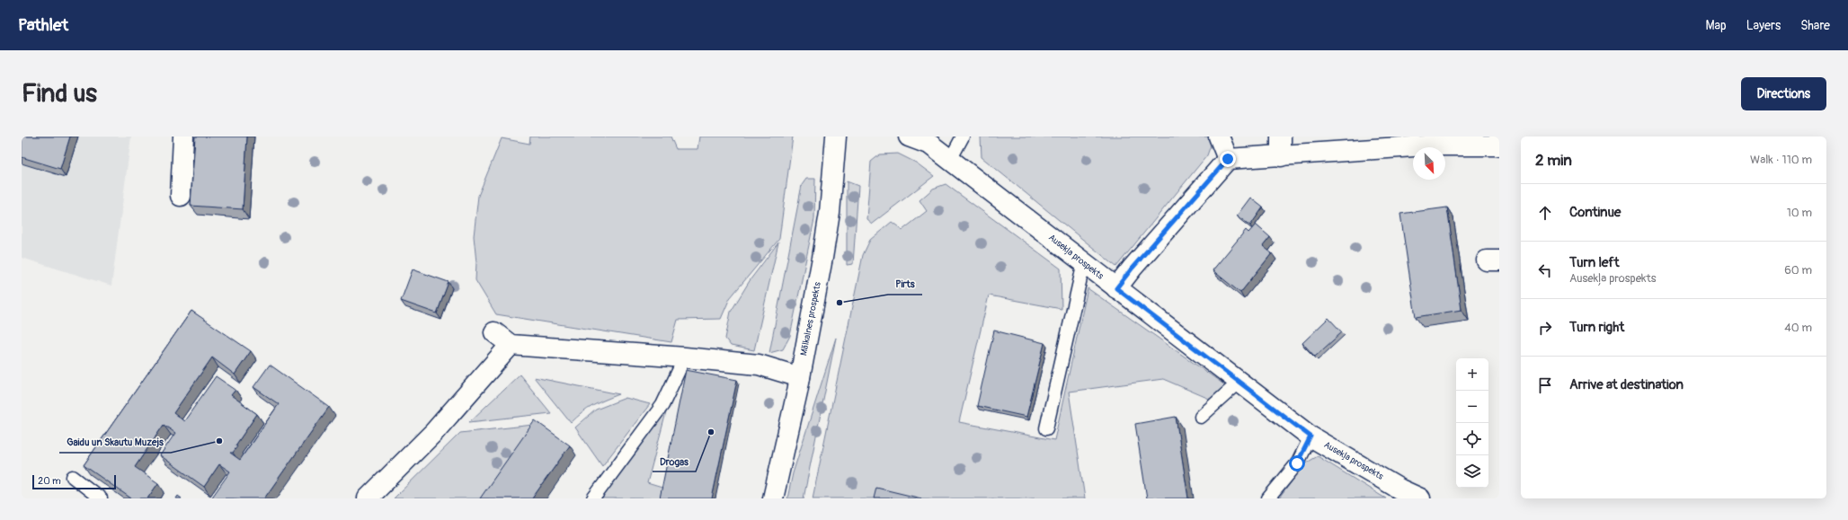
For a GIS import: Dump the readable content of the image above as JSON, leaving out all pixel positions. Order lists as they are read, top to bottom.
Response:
{
  "streets": {
    "street": ["Ausekļa prospekts", "Mālkalnes prospekts"]
  },
  "places": ["Pirts", "Drogas", "Gaidu un Skautu Muzejs"],
  "scale_bar": "20 m",
  "north": "bottom right",
  "page": {
    "header": "Pathlet",
    "nav": ["Map", "Layers", "Share"],
    "buttons": "Directions",
    "title": "Find us",
    "heading": ["2 min", "Walk · 110 m"],
    "list": [
      ["Continue", "10 m"],
      ["Turn left", "Ausekļa prospekts", "60 m"],
      ["Turn right", "40 m"],
      "Arrive at destination"
    ],
    "map_buttons": ["+", "−"],
    "scale": "20 m"
  }
}
